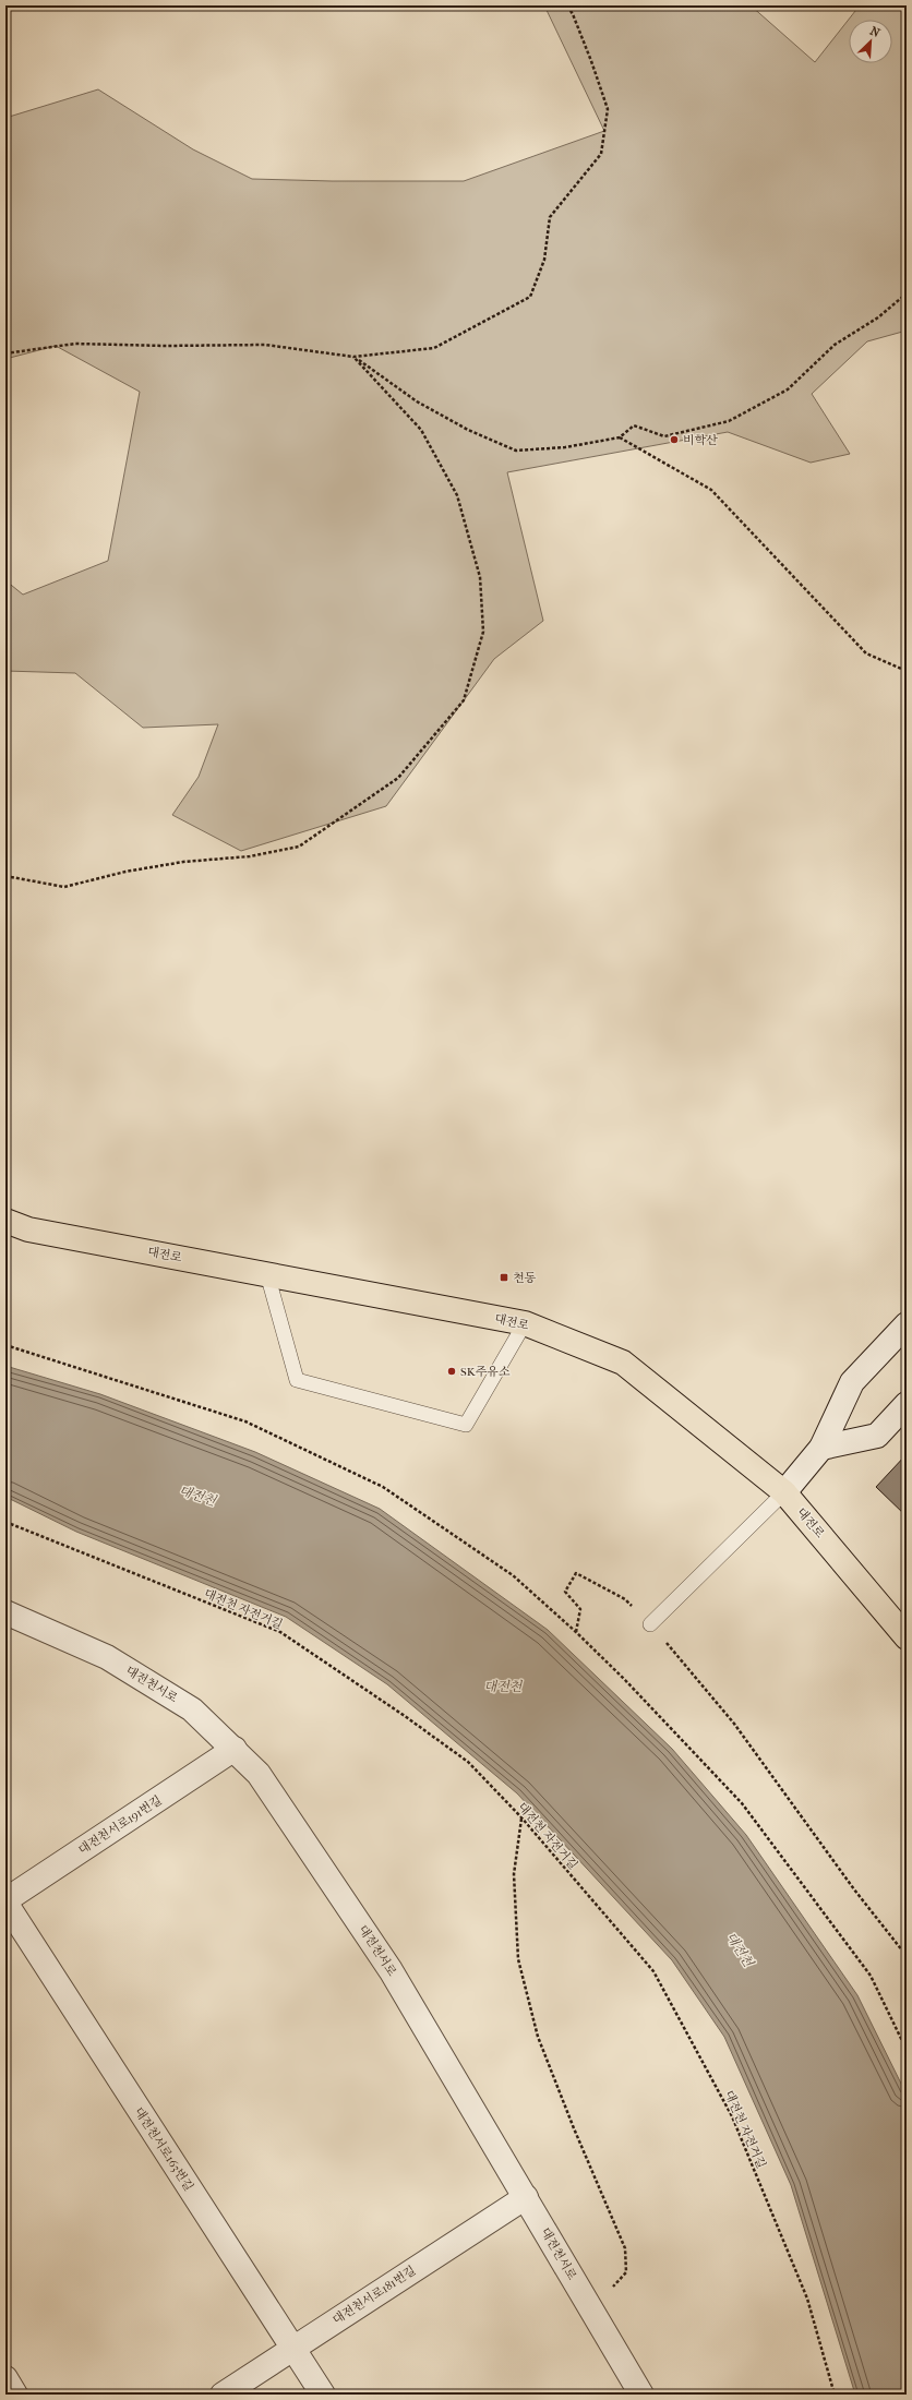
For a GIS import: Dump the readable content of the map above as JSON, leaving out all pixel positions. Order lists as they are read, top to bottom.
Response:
{
  "streets": {
    "main road": ["대전로"],
    "street": [
      "대전천서로",
      "대전천서로191번길",
      "대전천서로163번길",
      "대전천서로181번길"
    ],
    "path": ["대전천 자전거길"]
  },
  "crossings": [
    ["대전천서로", "대전천서로191번길"],
    ["대전천서로", "대전천서로181번길"],
    ["대전천서로191번길", "대전천서로163번길"],
    ["대전천서로163번길", "대전천서로181번길"]
  ],
  "water": ["대전천"],
  "places": {
    "other": ["비학산", "SK주유소"],
    "transit": ["천동"]
  },
  "north": "top right"
}
